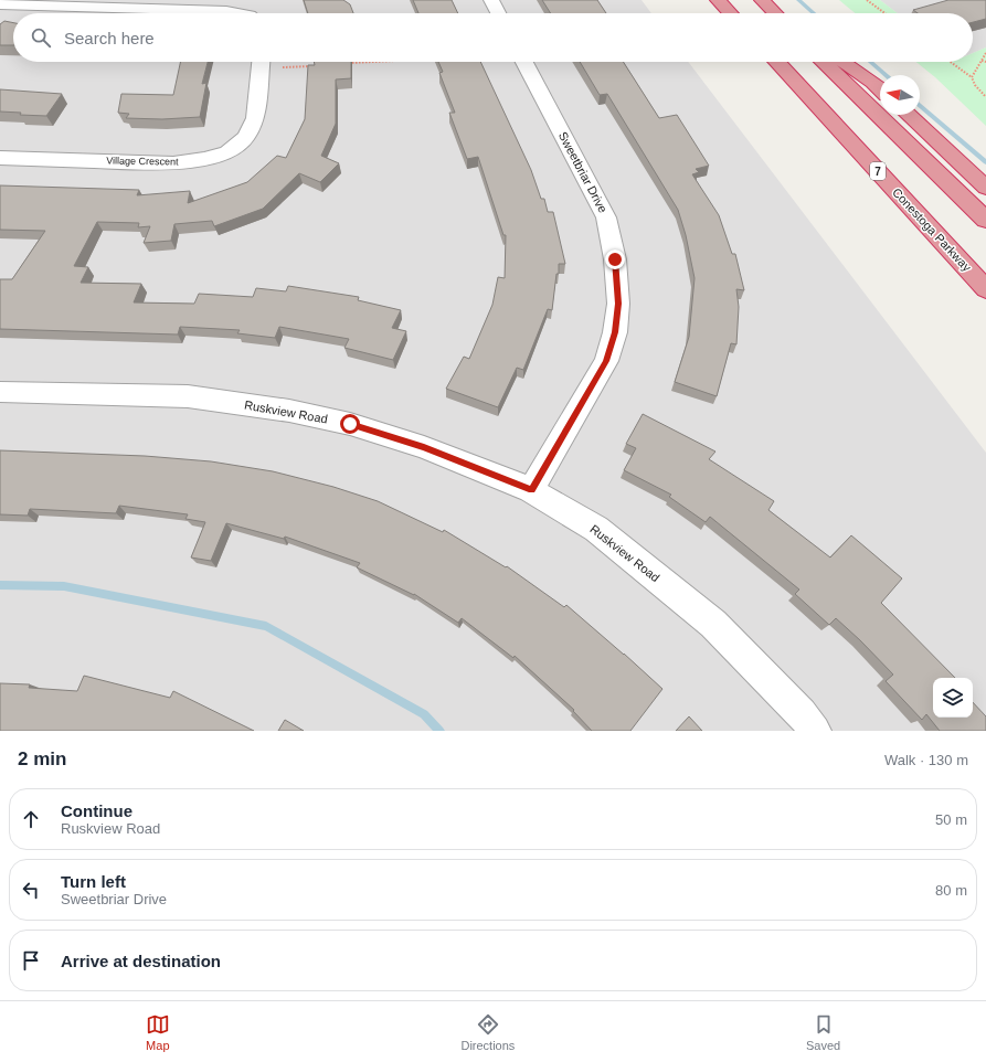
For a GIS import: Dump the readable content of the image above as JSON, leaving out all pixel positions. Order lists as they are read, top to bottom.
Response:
{
  "streets": {
    "highway": ["7", "Conestoga Parkway"],
    "street": ["Village Crescent", "Sweetbriar Drive", "Ruskview Road"]
  },
  "crossings": [
    ["Sweetbriar Drive", "Ruskview Road"]
  ],
  "north": "left",
  "page": {
    "search": "Search here",
    "heading": ["2 min", "Walk · 130 m"],
    "list": [
      ["Continue", "Ruskview Road", "50 m"],
      ["Turn left", "Sweetbriar Drive", "80 m"],
      "Arrive at destination"
    ],
    "nav": ["Map", "Directions", "Saved"]
  }
}
